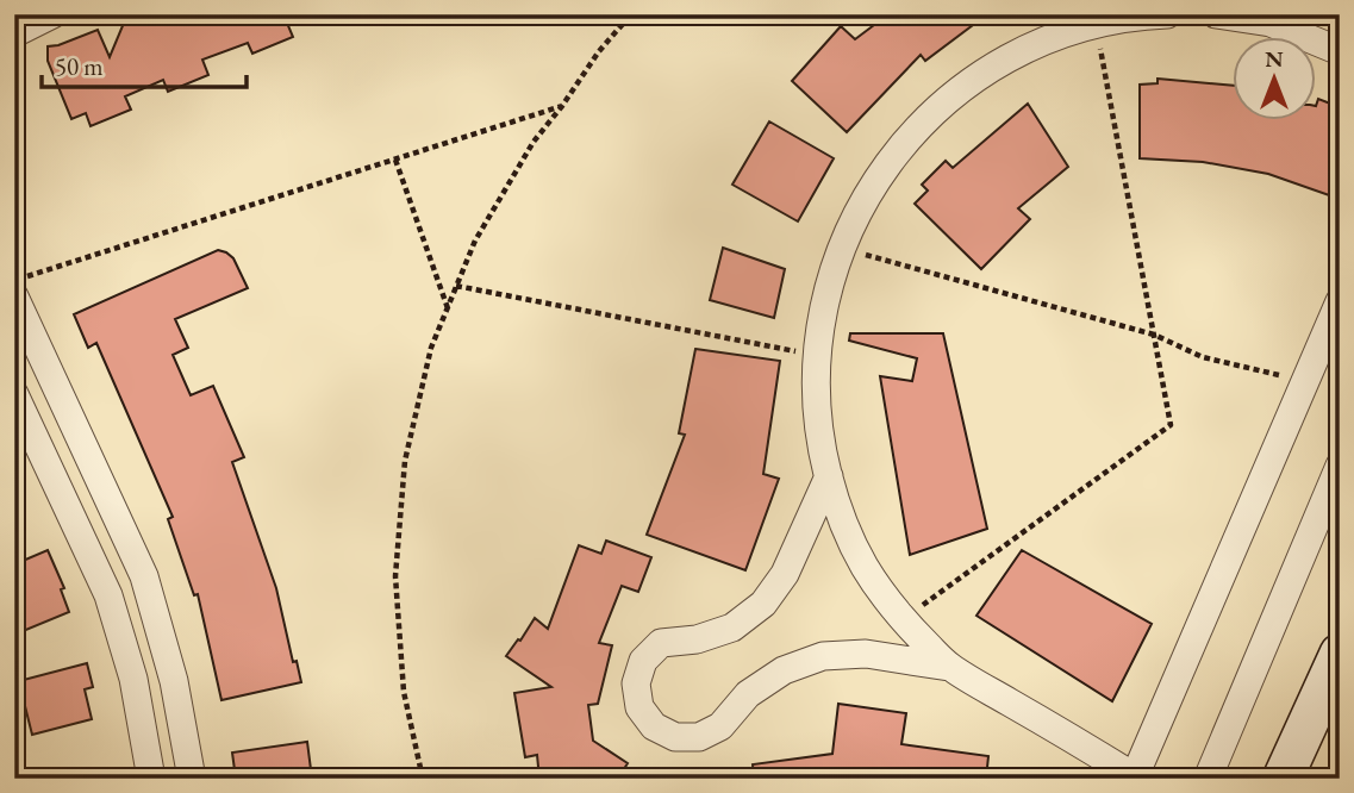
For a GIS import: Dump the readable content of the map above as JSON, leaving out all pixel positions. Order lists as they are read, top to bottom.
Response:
{
  "scale_bar": "50 m",
  "north": "top"
}
